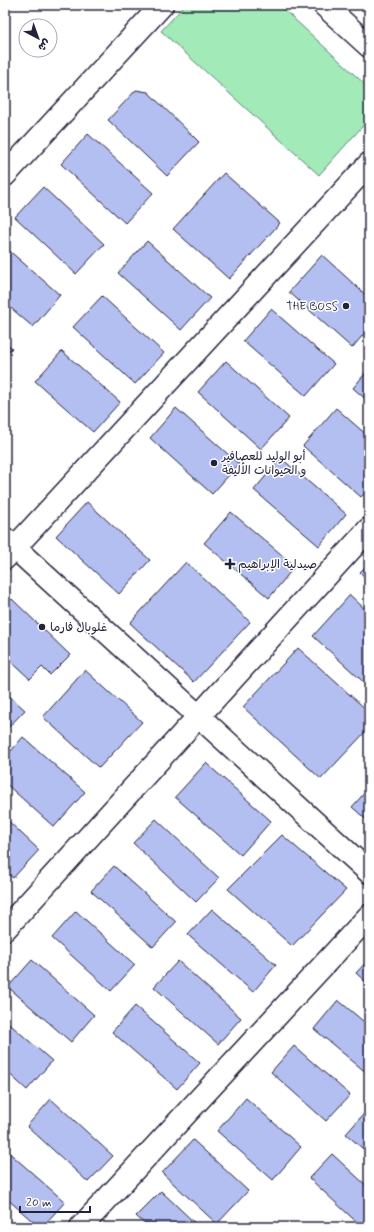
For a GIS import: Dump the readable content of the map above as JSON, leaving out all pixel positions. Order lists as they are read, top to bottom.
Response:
{
  "places": {
    "other": ["THE BOSS", "أبو الوليد للعصافير و الحيوانات الأليفة", "غلوبال فارما"],
    "health": ["صيدلية الإبراهيم"]
  },
  "scale_bar": "20 m",
  "north": "bottom right"
}
